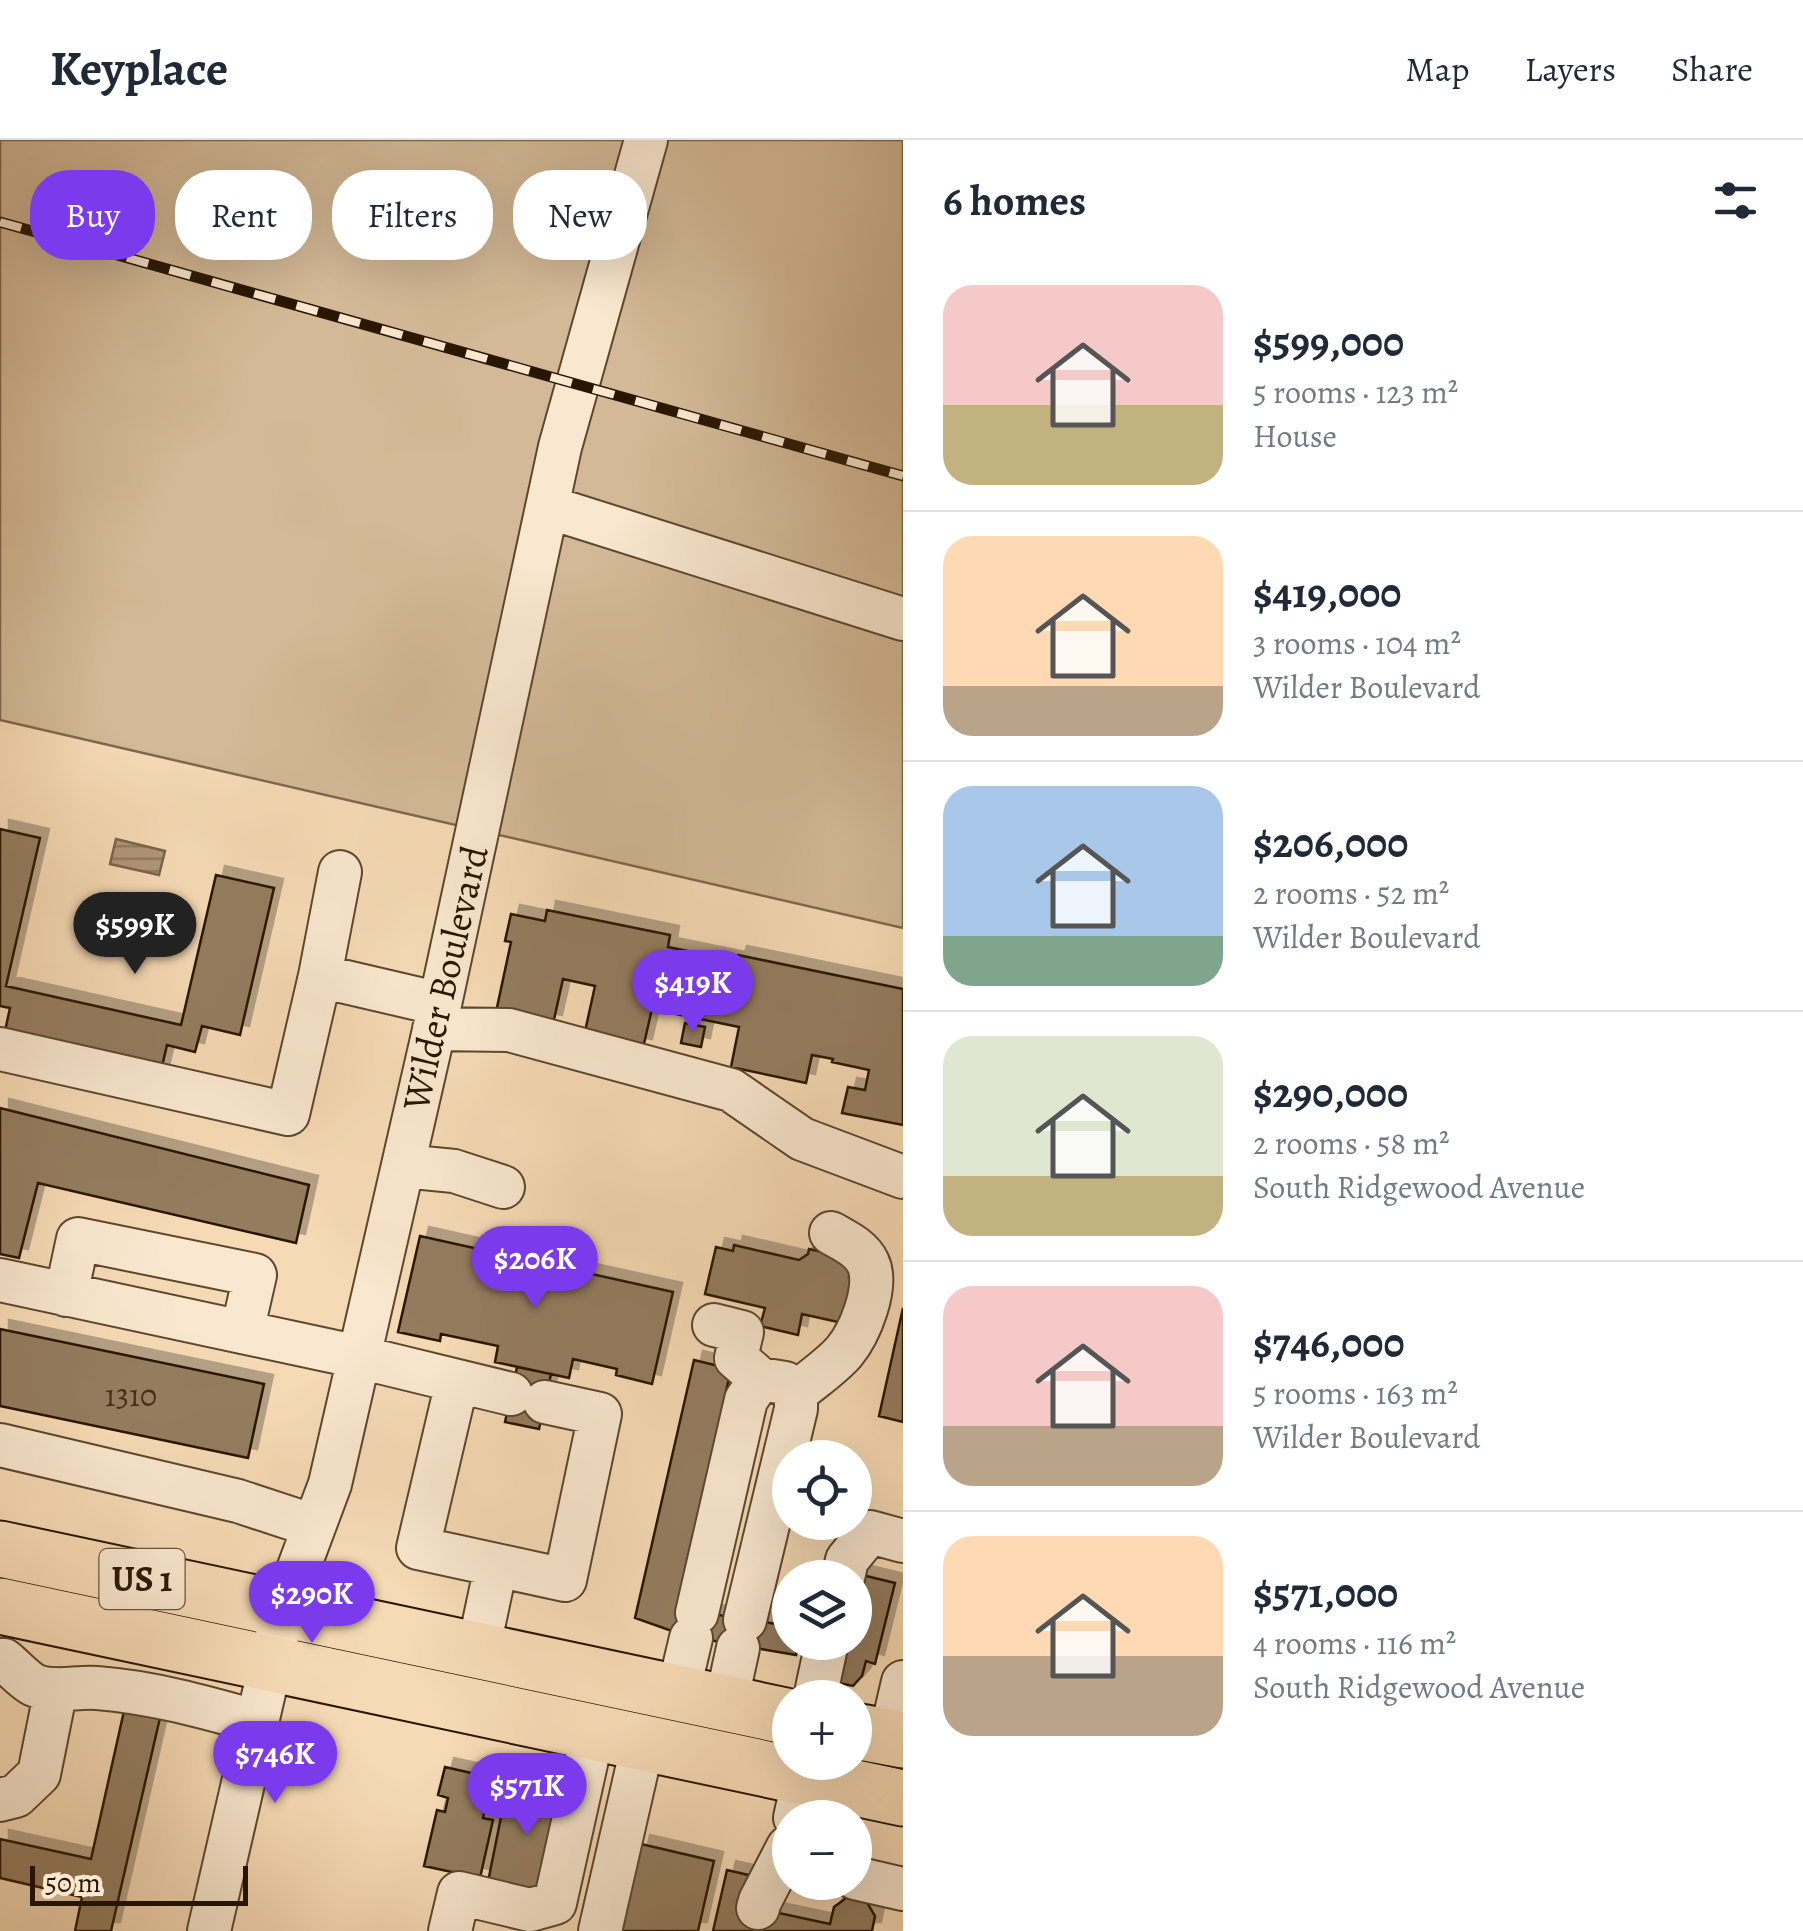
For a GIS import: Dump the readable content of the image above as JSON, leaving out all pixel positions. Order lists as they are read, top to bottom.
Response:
{
  "streets": {
    "main road": ["US 1"],
    "street": ["Wilder Boulevard"]
  },
  "crossings": [
    ["Wilder Boulevard", "US 1"]
  ],
  "house_numbers": ["1310"],
  "scale_bar": "50 m",
  "page": {
    "header": "Keyplace",
    "nav": ["Map", "Layers", "Share"],
    "heading": "6 homes",
    "chip": [
      "Buy",
      "Rent",
      "Filters",
      "New"
    ],
    "list": [
      {
        "name": "$599,000",
        "note": "5 rooms · 123 m² · House"
      },
      {
        "name": "$419,000",
        "note": "3 rooms · 104 m² · Wilder Boulevard"
      },
      {
        "name": "$206,000",
        "note": "2 rooms · 52 m² · Wilder Boulevard"
      },
      {
        "name": "$290,000",
        "note": "2 rooms · 58 m² · South Ridgewood Avenue"
      },
      {
        "name": "$746,000",
        "note": "5 rooms · 163 m² · Wilder Boulevard"
      },
      {
        "name": "$571,000",
        "note": "4 rooms · 116 m² · South Ridgewood Avenue"
      }
    ],
    "price": [
      "$599K",
      "$419K",
      "$206K",
      "$290K",
      "$746K",
      "$571K"
    ],
    "map_buttons": ["+", "−"],
    "scale": "50 m"
  }
}
